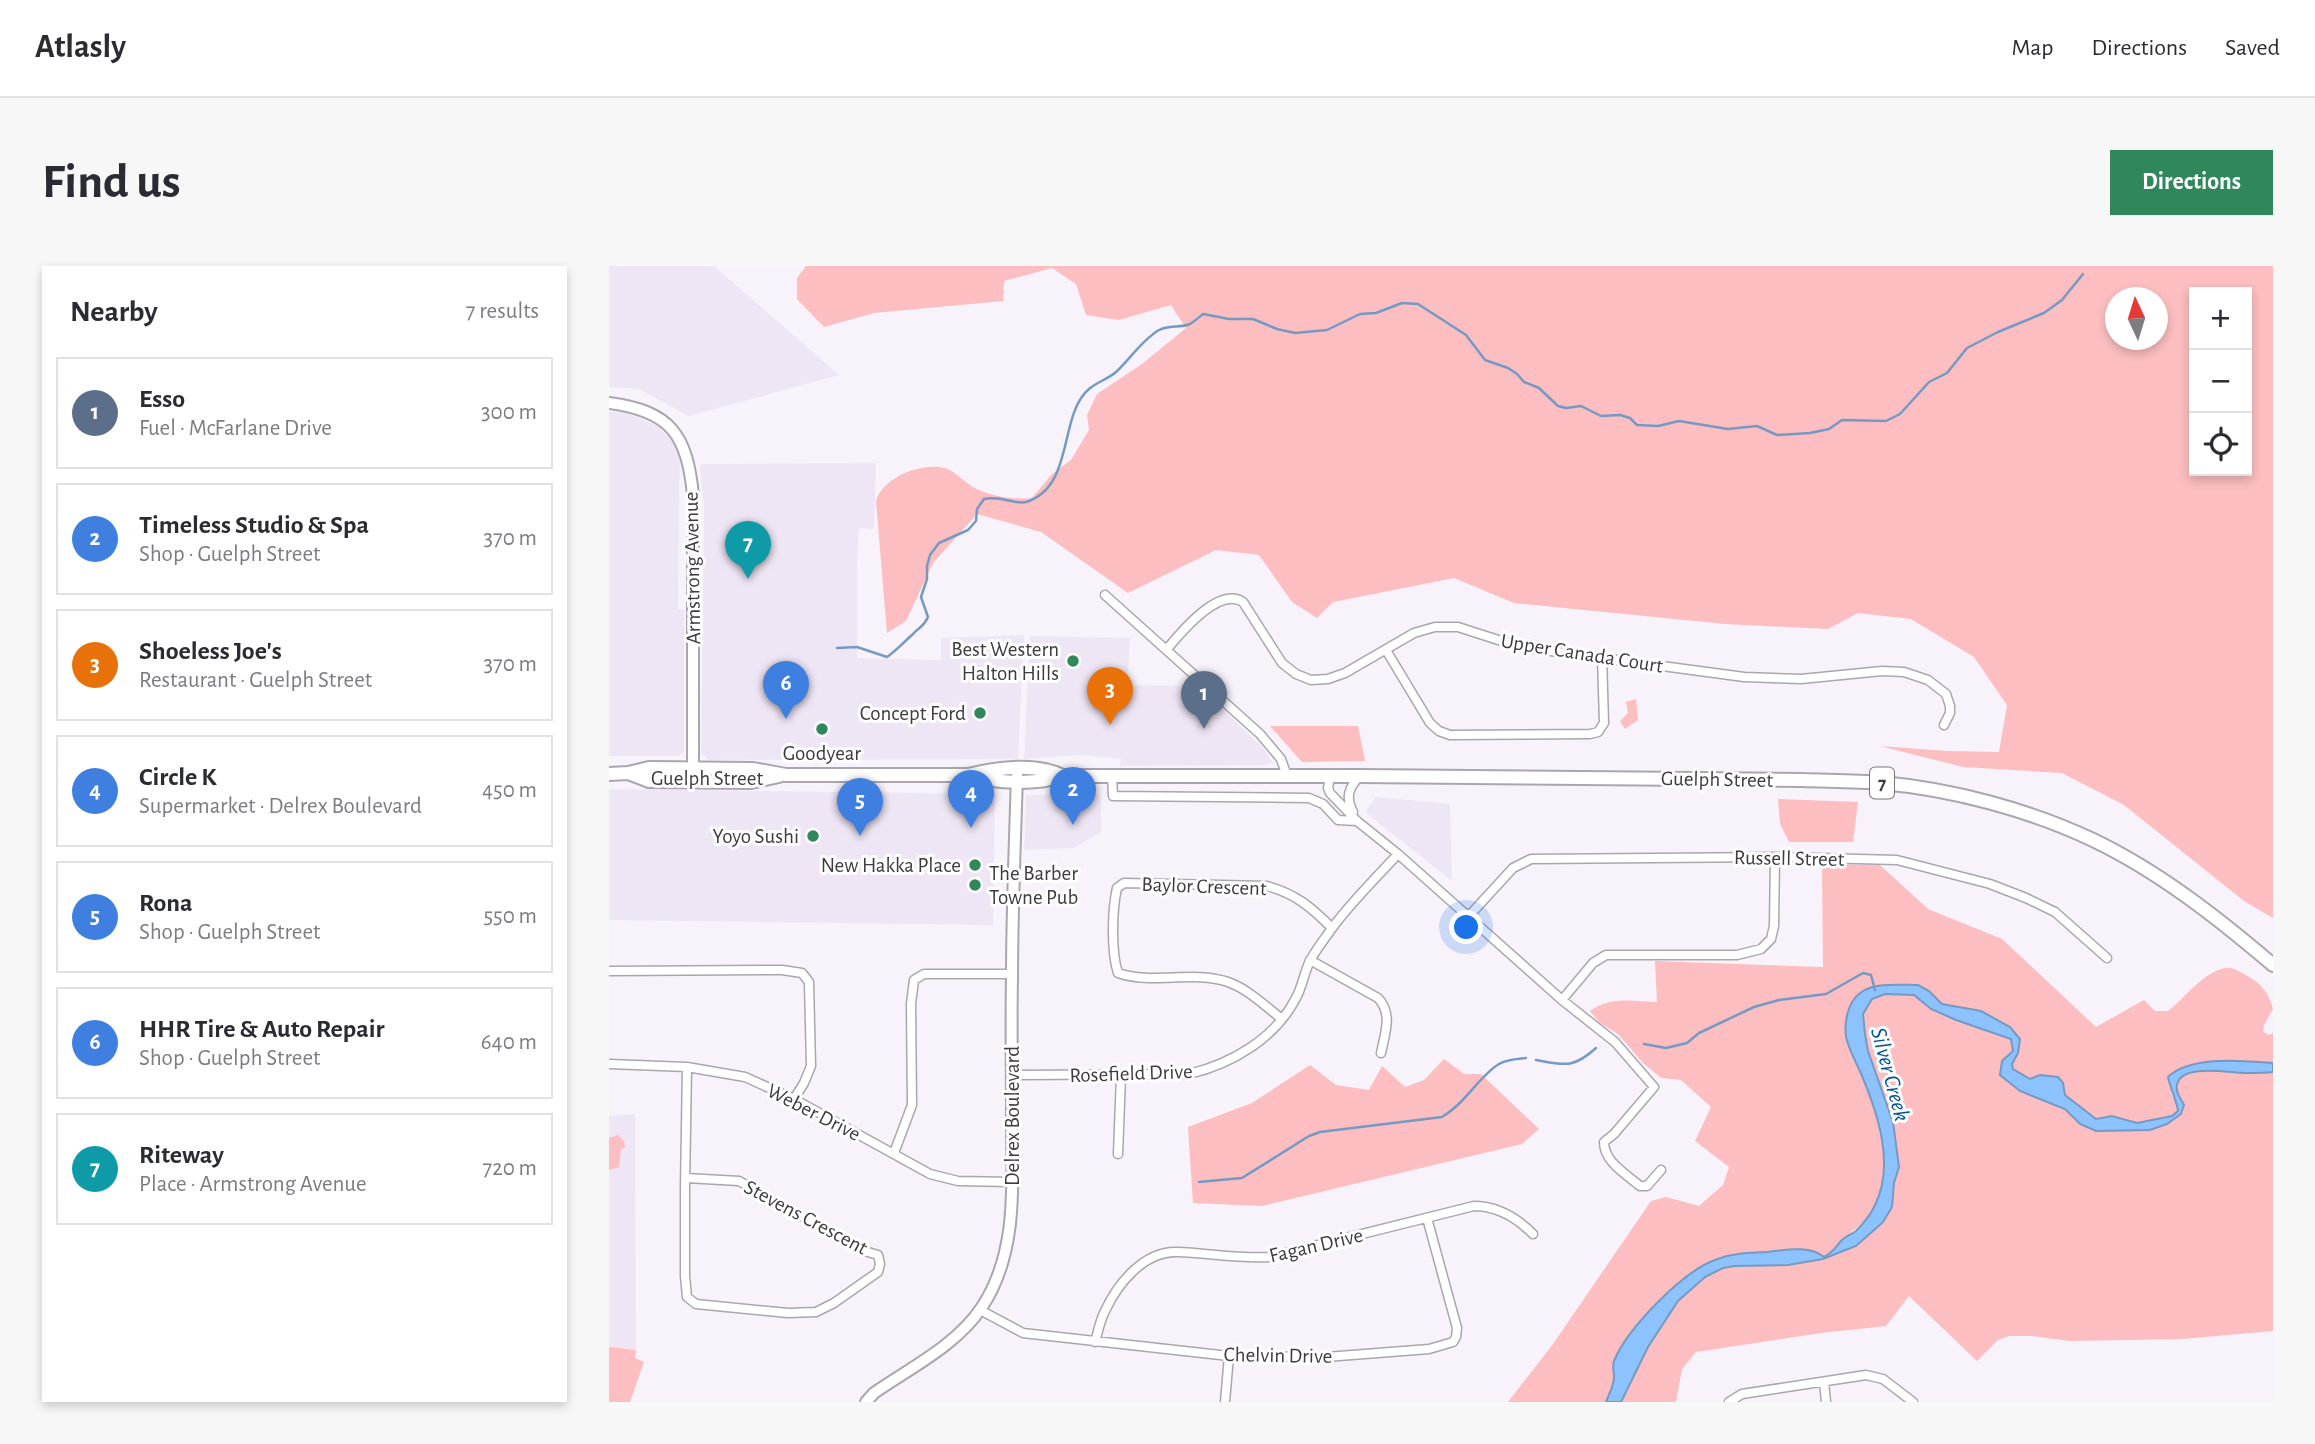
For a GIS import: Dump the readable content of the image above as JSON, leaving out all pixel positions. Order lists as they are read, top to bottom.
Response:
{
  "streets": {
    "main road": ["Guelph Street", "7"],
    "street": [
      "Armstrong Avenue",
      "Upper Canada Court",
      "Russell Street",
      "Baylor Crescent",
      "Rosefield Drive",
      "Weber Drive",
      "Delrex Boulevard",
      "Stevens Crescent",
      "Fagan Drive",
      "Chelvin Drive"
    ]
  },
  "crossings": [
    ["Armstrong Avenue", "Guelph Street"],
    ["Guelph Street", "Delrex Boulevard"],
    ["Baylor Crescent", "Rosefield Drive"],
    ["Rosefield Drive", "Delrex Boulevard"],
    ["Weber Drive", "Delrex Boulevard"],
    ["Weber Drive", "Stevens Crescent"],
    ["Delrex Boulevard", "Chelvin Drive"],
    ["Fagan Drive", "Chelvin Drive"]
  ],
  "water": ["Silver Creek"],
  "places": [
    "Best Western Halton Hills",
    "Concept Ford",
    "Goodyear",
    "Yoyo Sushi",
    "New Hakka Place",
    "The Barber Towne Pub"
  ],
  "north": "top",
  "page": {
    "header": "Atlasly",
    "nav": ["Map", "Directions", "Saved"],
    "buttons": "Directions",
    "title": "Find us",
    "heading": ["Nearby", "7 results"],
    "map_buttons": ["+", "−"],
    "list": [
      {
        "mark": "1",
        "name": "Esso",
        "note": "Fuel · McFarlane Drive",
        "value": "300 m"
      },
      {
        "mark": "2",
        "name": "Timeless Studio & Spa",
        "note": "Shop · Guelph Street",
        "value": "370 m"
      },
      {
        "mark": "3",
        "name": "Shoeless Joe's",
        "note": "Restaurant · Guelph Street",
        "value": "370 m"
      },
      {
        "mark": "4",
        "name": "Circle K",
        "note": "Supermarket · Delrex Boulevard",
        "value": "450 m"
      },
      {
        "mark": "5",
        "name": "Rona",
        "note": "Shop · Guelph Street",
        "value": "550 m"
      },
      {
        "mark": "6",
        "name": "HHR Tire & Auto Repair",
        "note": "Shop · Guelph Street",
        "value": "640 m"
      },
      {
        "mark": "7",
        "name": "Riteway",
        "note": "Place · Armstrong Avenue",
        "value": "720 m"
      }
    ],
    "pins": [
      "7",
      "6",
      "3",
      "1",
      "2",
      "4",
      "5"
    ]
  }
}
